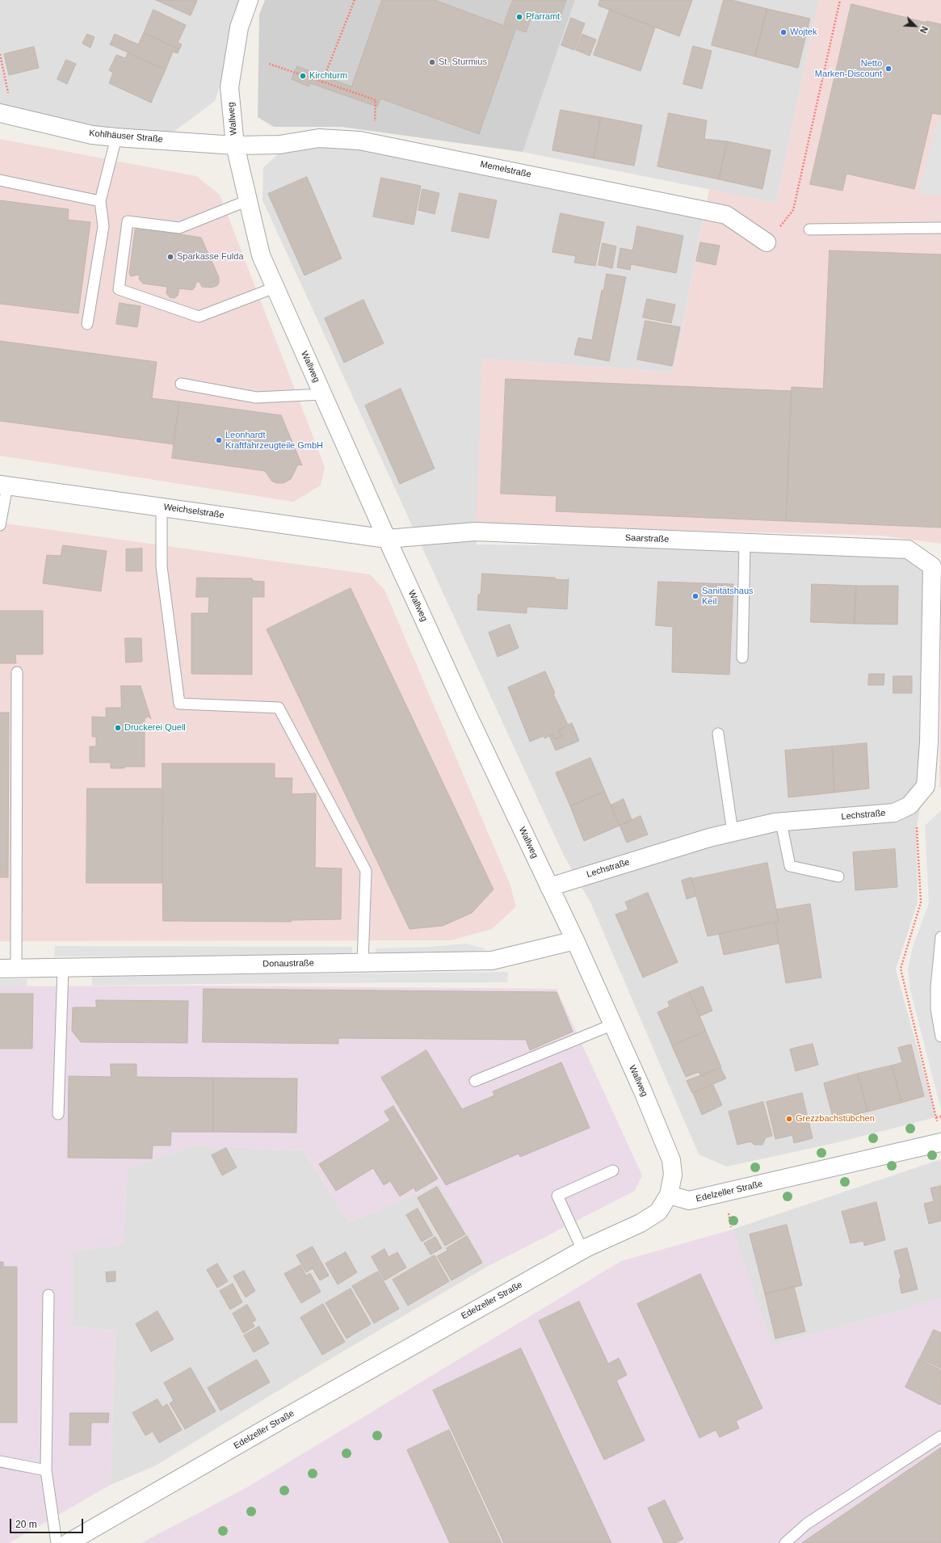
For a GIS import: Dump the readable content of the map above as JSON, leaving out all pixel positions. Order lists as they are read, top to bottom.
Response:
{
  "streets": {
    "street": [
      "Wallweg",
      "Kohlhäuser Straße",
      "Memelstraße",
      "Weichselstraße",
      "Saarstraße",
      "Lechstraße",
      "Donaustraße",
      "Edelzeller Straße"
    ]
  },
  "crossings": [
    ["Wallweg", "Kohlhäuser Straße"],
    ["Wallweg", "Memelstraße"],
    ["Wallweg", "Weichselstraße"],
    ["Wallweg", "Saarstraße"],
    ["Wallweg", "Lechstraße"],
    ["Wallweg", "Donaustraße"],
    ["Wallweg", "Edelzeller Straße"],
    ["Kohlhäuser Straße", "Memelstraße"],
    ["Weichselstraße", "Saarstraße"],
    ["Saarstraße", "Lechstraße"]
  ],
  "places": [
    "Pfarramt",
    "Wojtek",
    "St. Sturmius",
    "Netto Marken-Discount",
    "Kirchturm",
    "Sparkasse Fulda",
    "Leonhardt Kraftfahrzeugteile GmbH",
    "Sanitätshaus Keil",
    "Druckerei Quell",
    "Grezzbachstübchen"
  ],
  "scale_bar": "20 m",
  "north": "bottom right"
}
